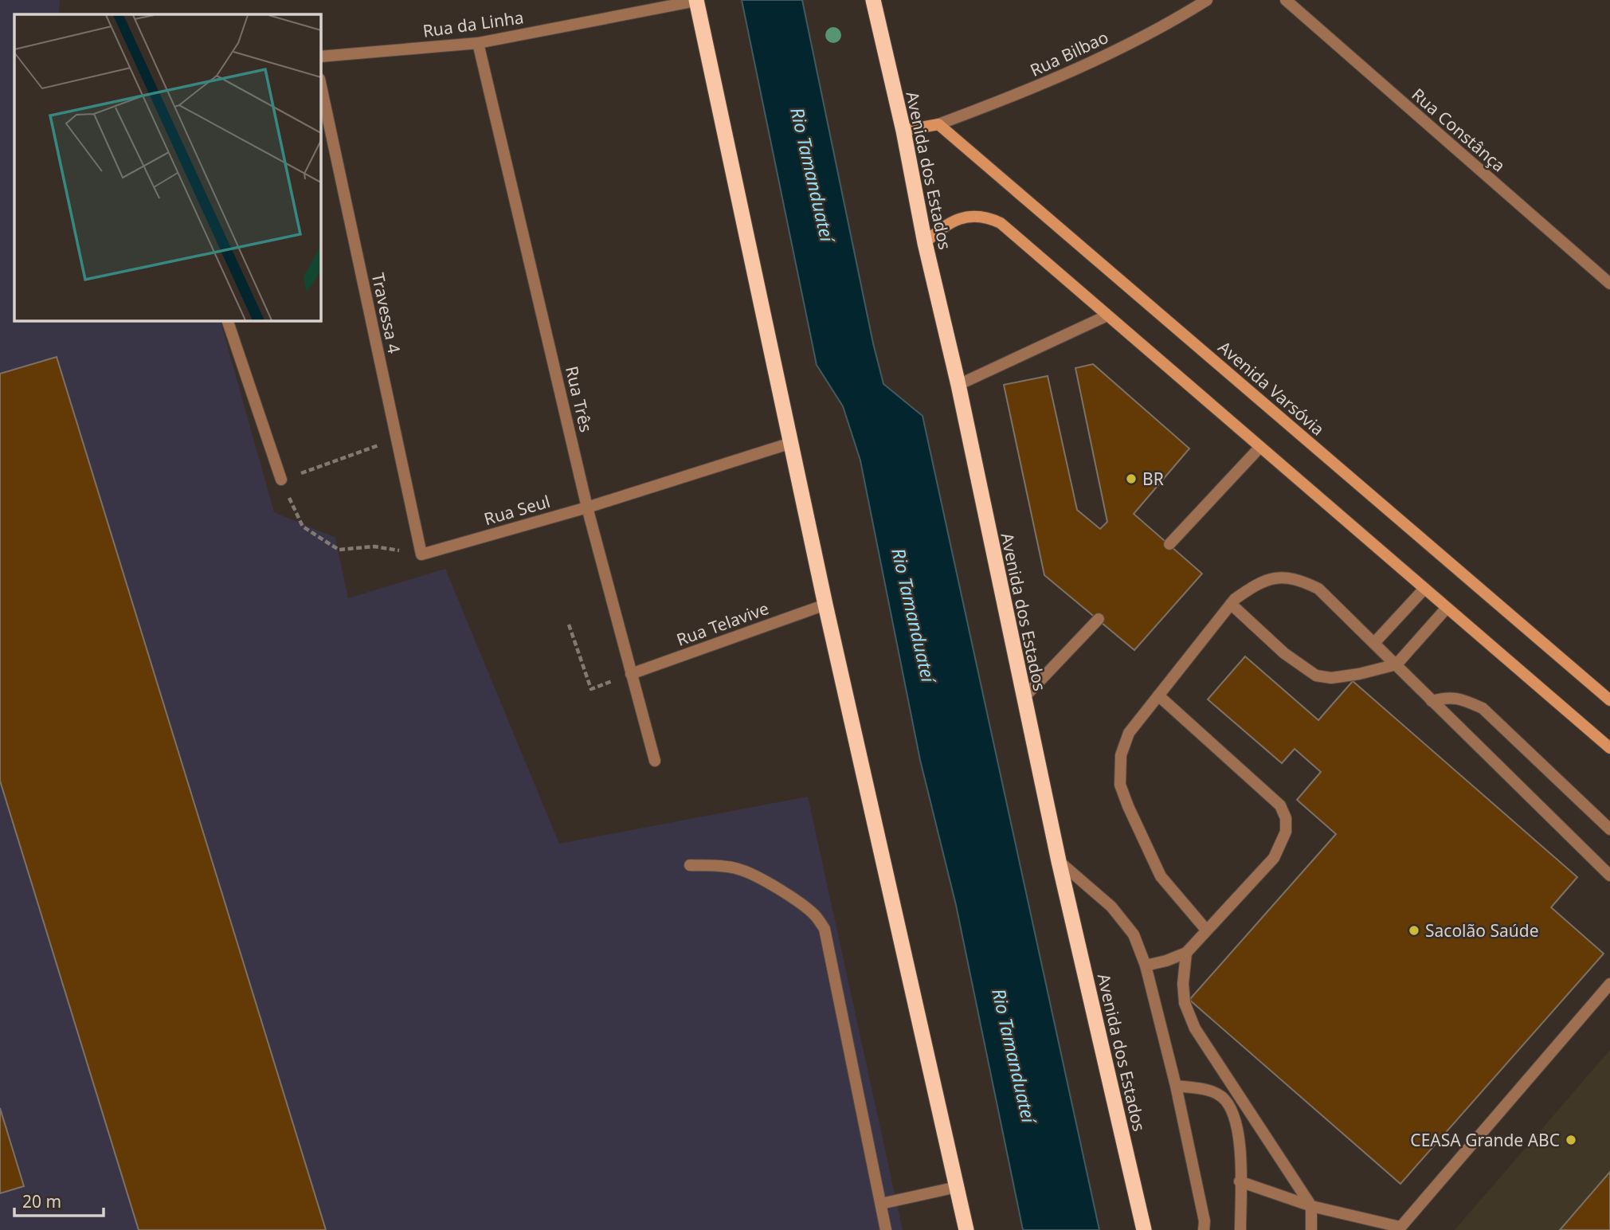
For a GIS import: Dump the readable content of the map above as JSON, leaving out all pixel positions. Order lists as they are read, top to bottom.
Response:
{
  "streets": {
    "highway": ["Avenida dos Estados"],
    "main road": ["Avenida Varsóvia"],
    "street": [
      "Rua da Linha",
      "Rua Bilbao",
      "Rua Constânça",
      "Travessa 4",
      "Rua Três",
      "Rua Seul",
      "Rua Telavive"
    ]
  },
  "crossings": [
    ["Rua da Linha", "Rua Três"],
    ["Rua Bilbao", "Avenida Varsóvia"],
    ["Travessa 4", "Rua Seul"],
    ["Rua Três", "Rua Seul"],
    ["Rua Três", "Rua Telavive"]
  ],
  "water": ["Rio Tamanduateí"],
  "places": ["BR", "Sacolão Saúde", "CEASA Grande ABC"],
  "scale_bar": "20 m"
}
